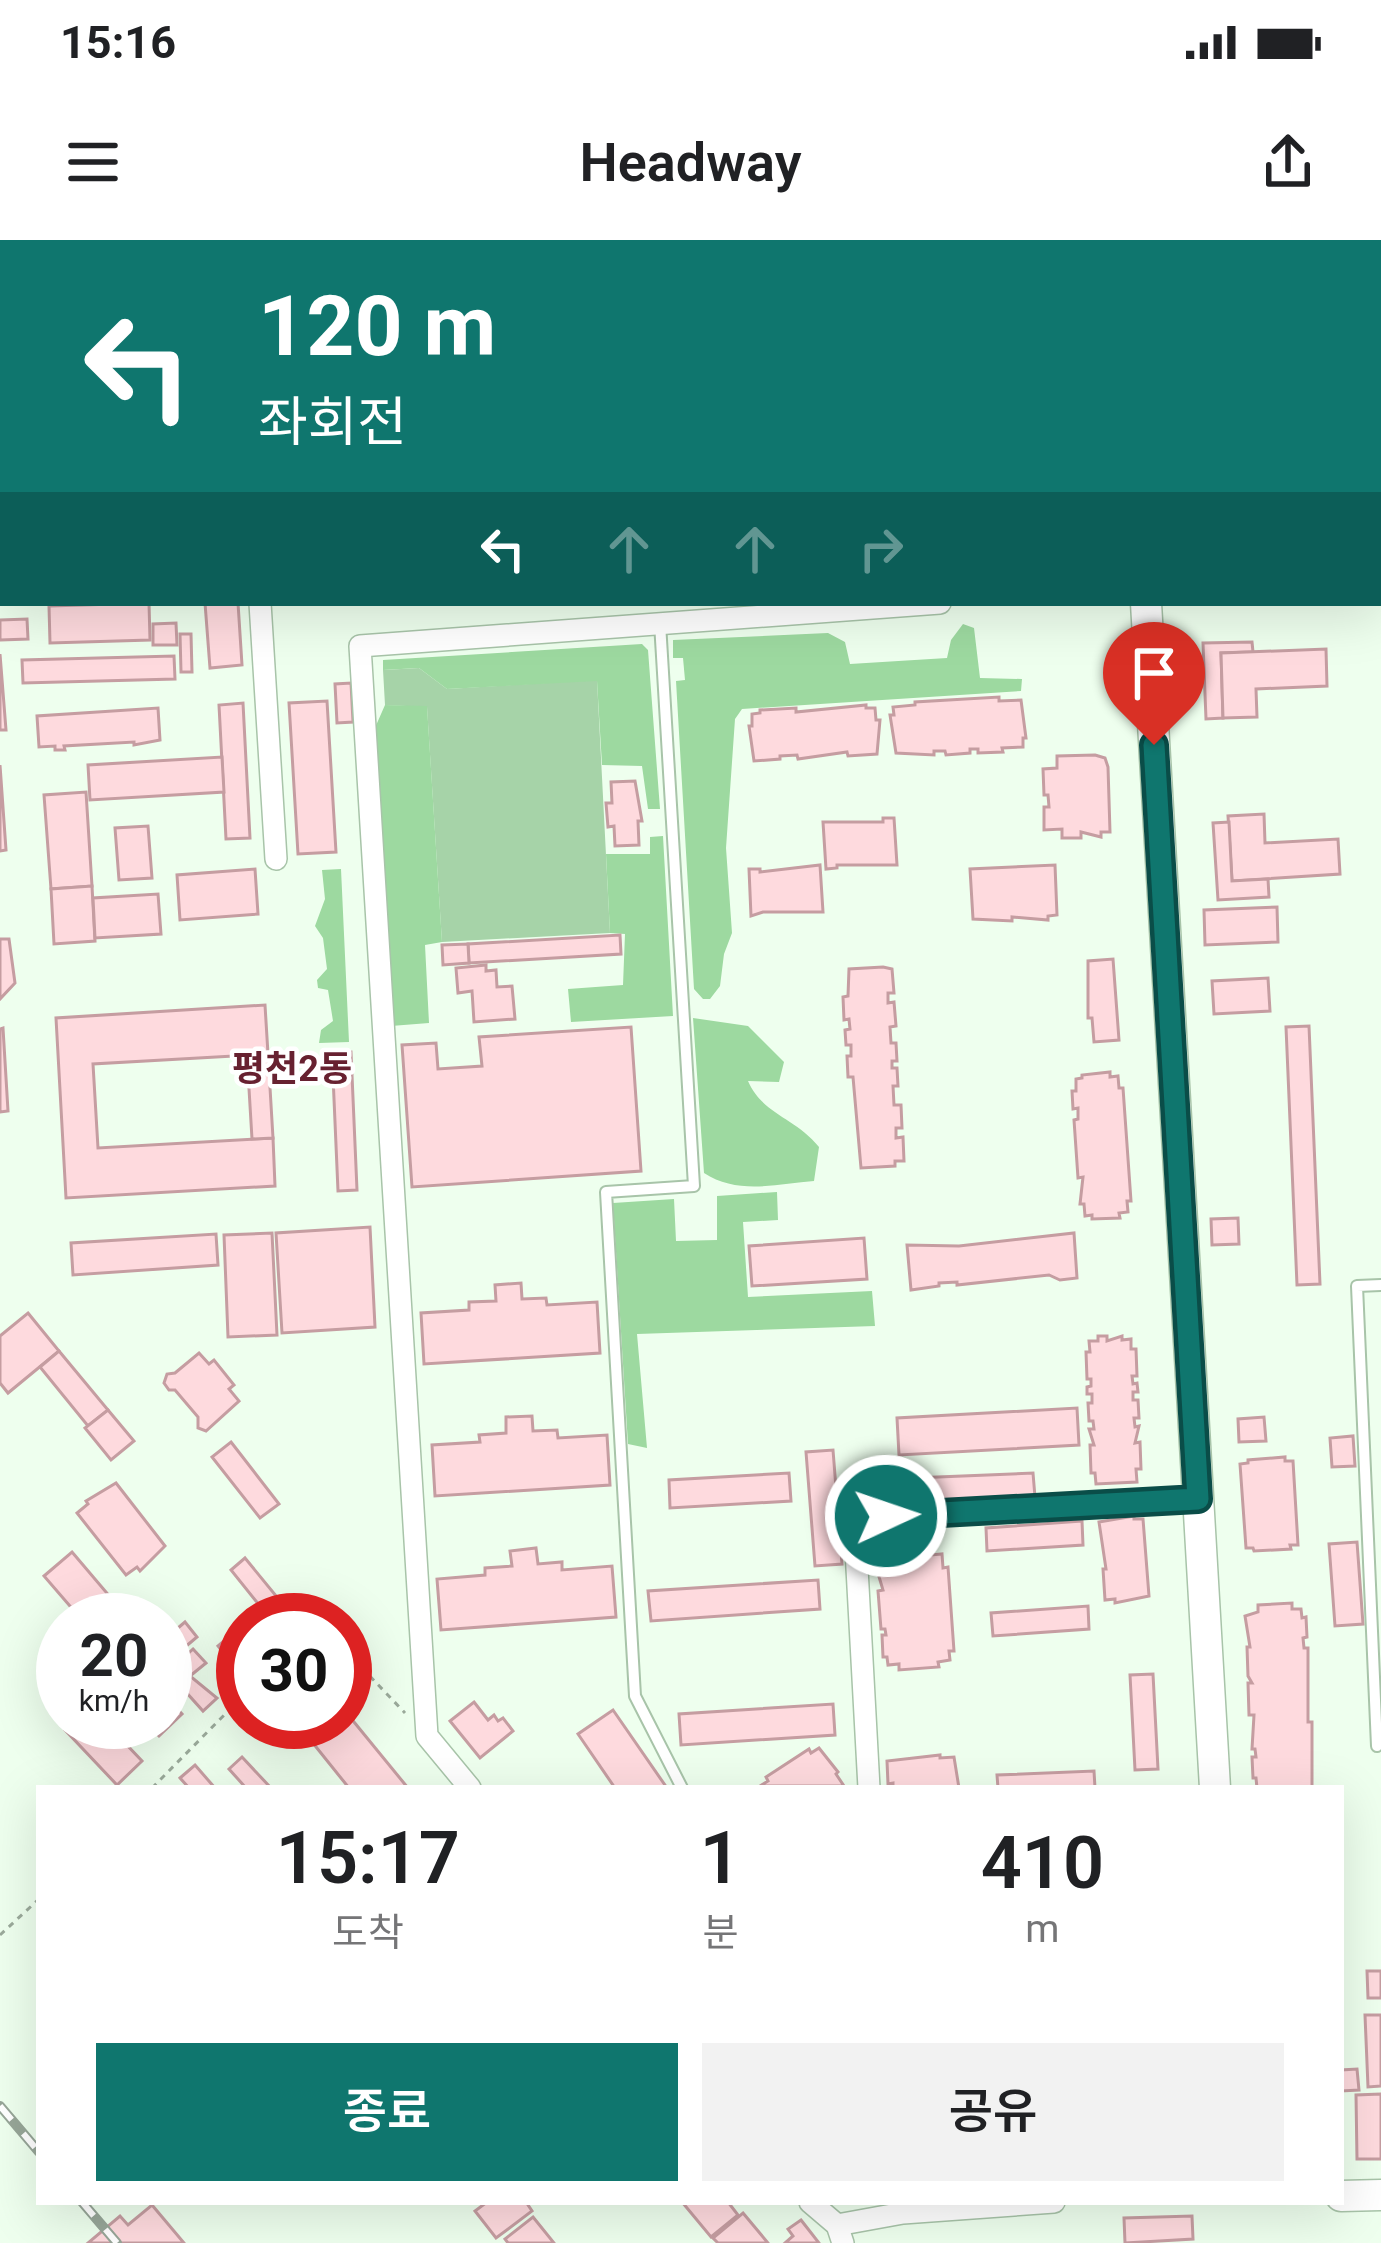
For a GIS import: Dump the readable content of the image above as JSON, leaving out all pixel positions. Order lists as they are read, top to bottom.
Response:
{
  "districts": ["평천2동"],
  "page": {
    "status": "15:16",
    "header": "Headway",
    "turn": ["120 m", "좌회전"],
    "speed": "20 km/h",
    "limit": "30",
    "eta": [
      "15:17",
      "도착",
      "1",
      "분",
      "410",
      "m"
    ],
    "buttons": ["종료", "공유"]
  }
}
